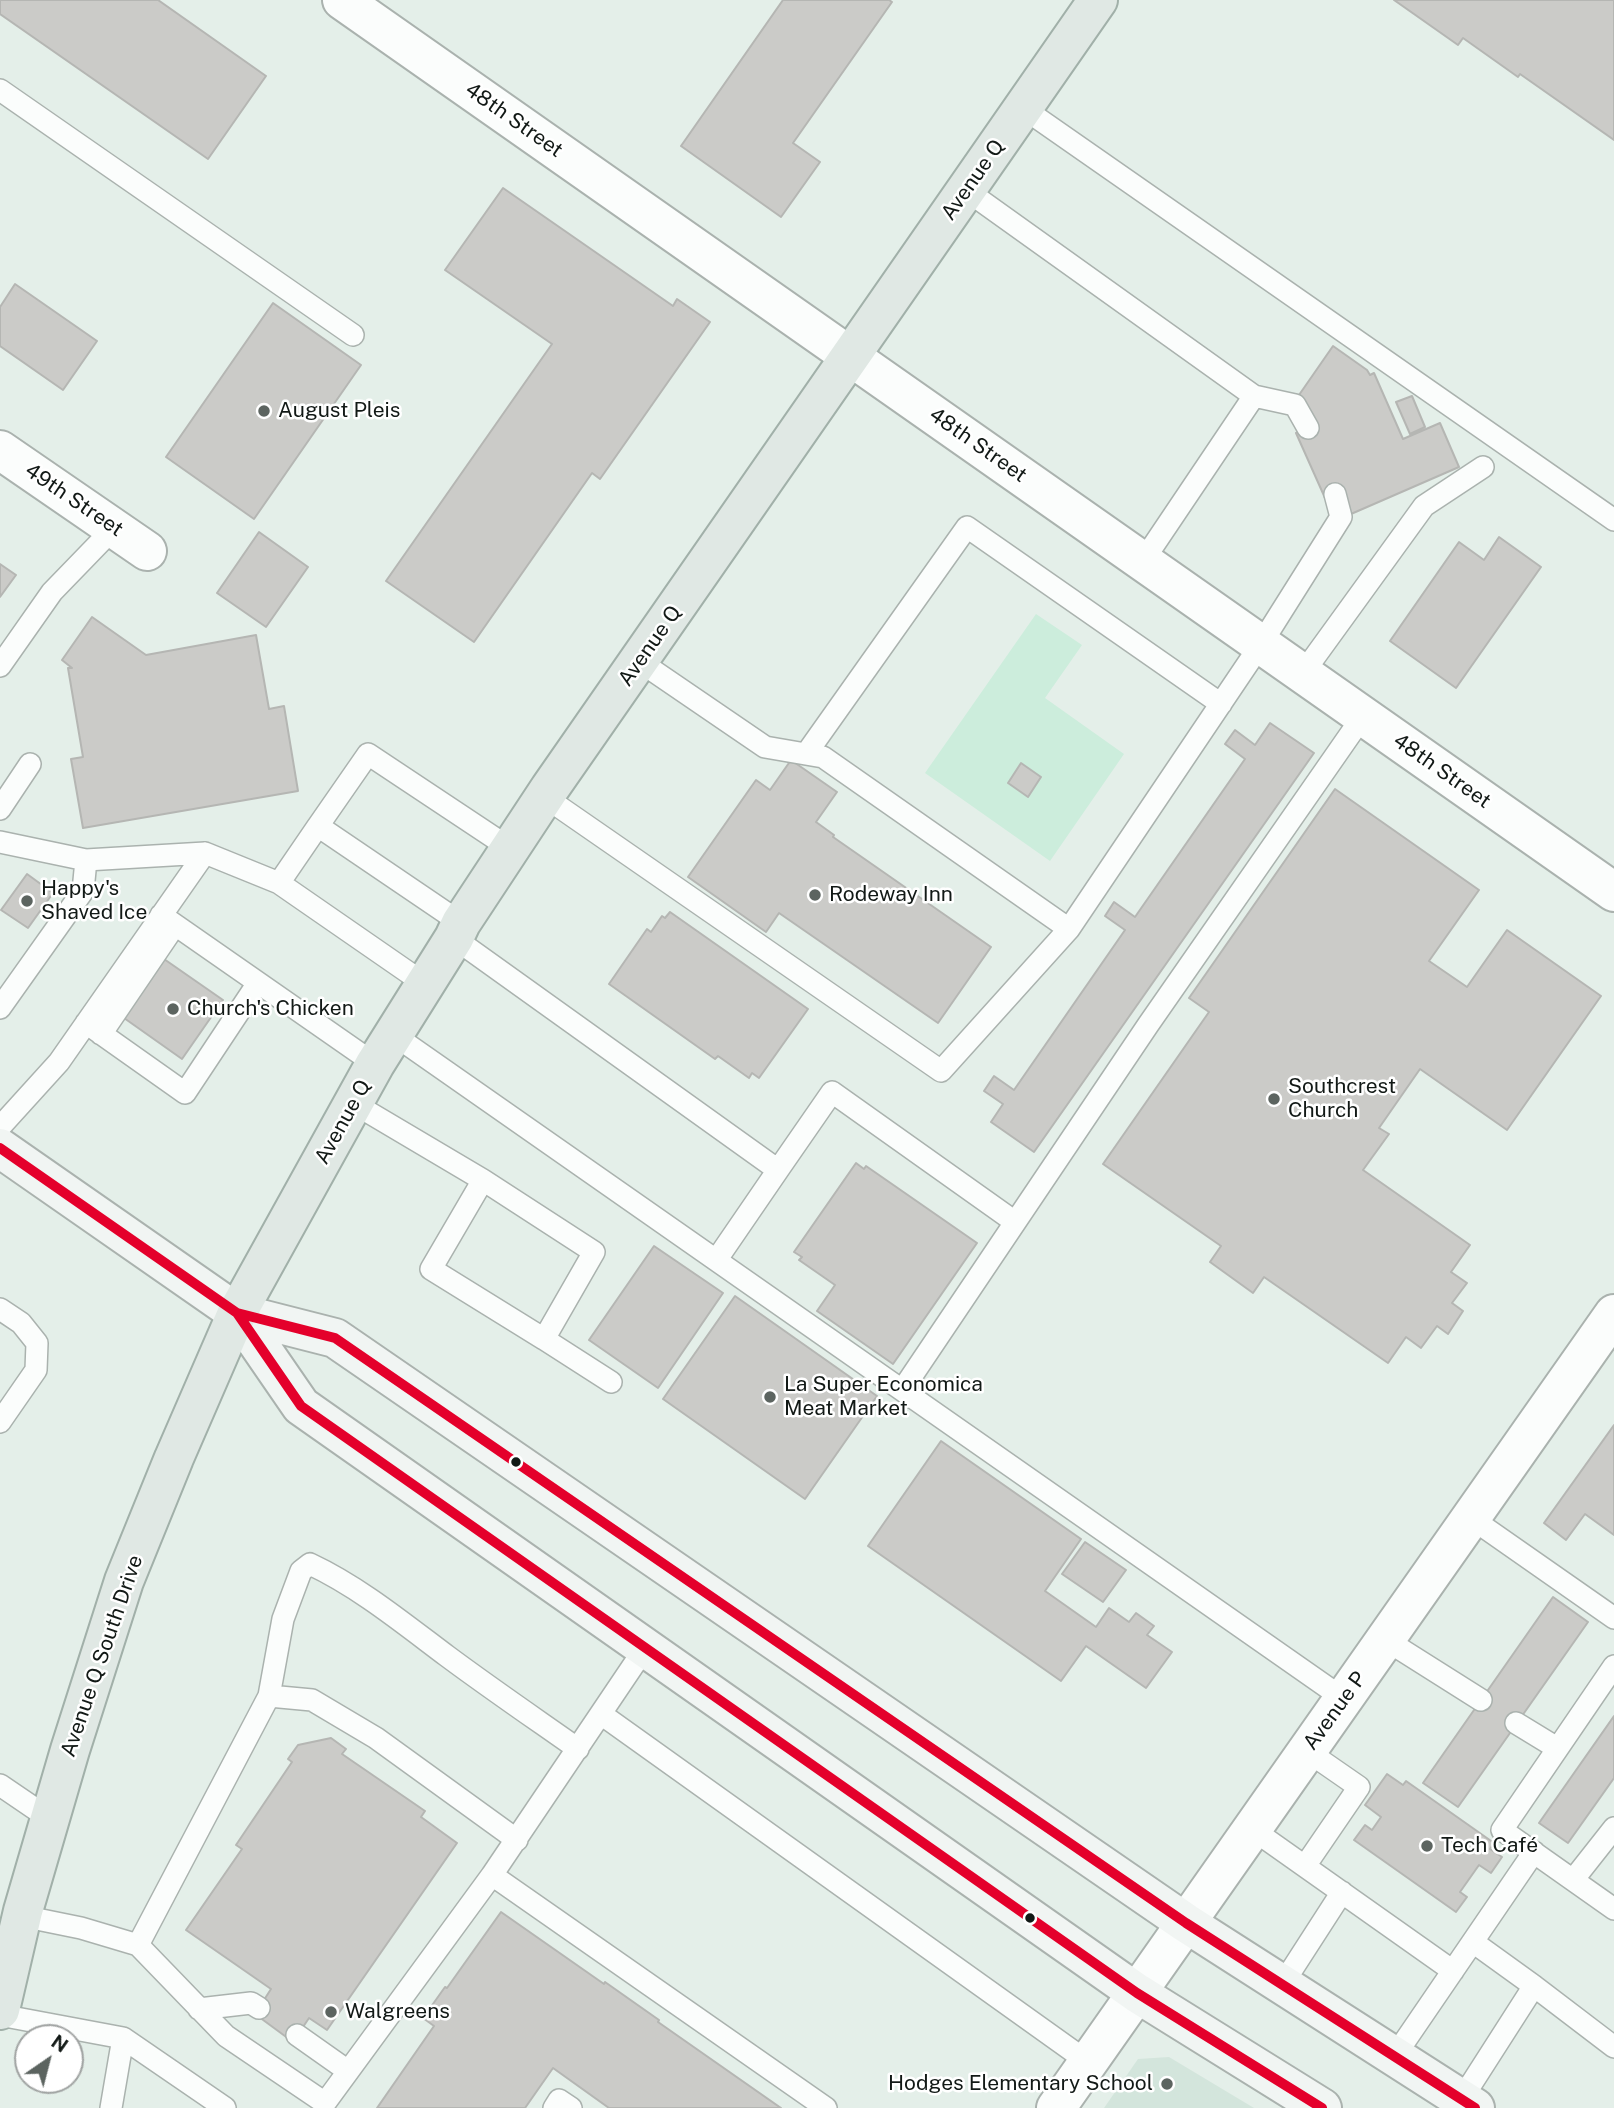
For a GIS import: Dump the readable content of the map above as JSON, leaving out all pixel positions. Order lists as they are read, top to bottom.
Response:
{
  "streets": {
    "highway": ["Avenue Q", "Avenue Q South Drive"],
    "street": ["48th Street", "49th Street", "Avenue P"]
  },
  "crossings": [
    ["48th Street", "Avenue Q"],
    ["Avenue Q", "Avenue Q South Drive"]
  ],
  "places": [
    "August Pleis",
    "Rodeway Inn",
    "Happy's Shaved Ice",
    "Church's Chicken",
    "Southcrest Church",
    "La Super Economica Meat Market",
    "Tech Café",
    "Walgreens",
    "Hodges Elementary School"
  ],
  "north": "top right"
}
